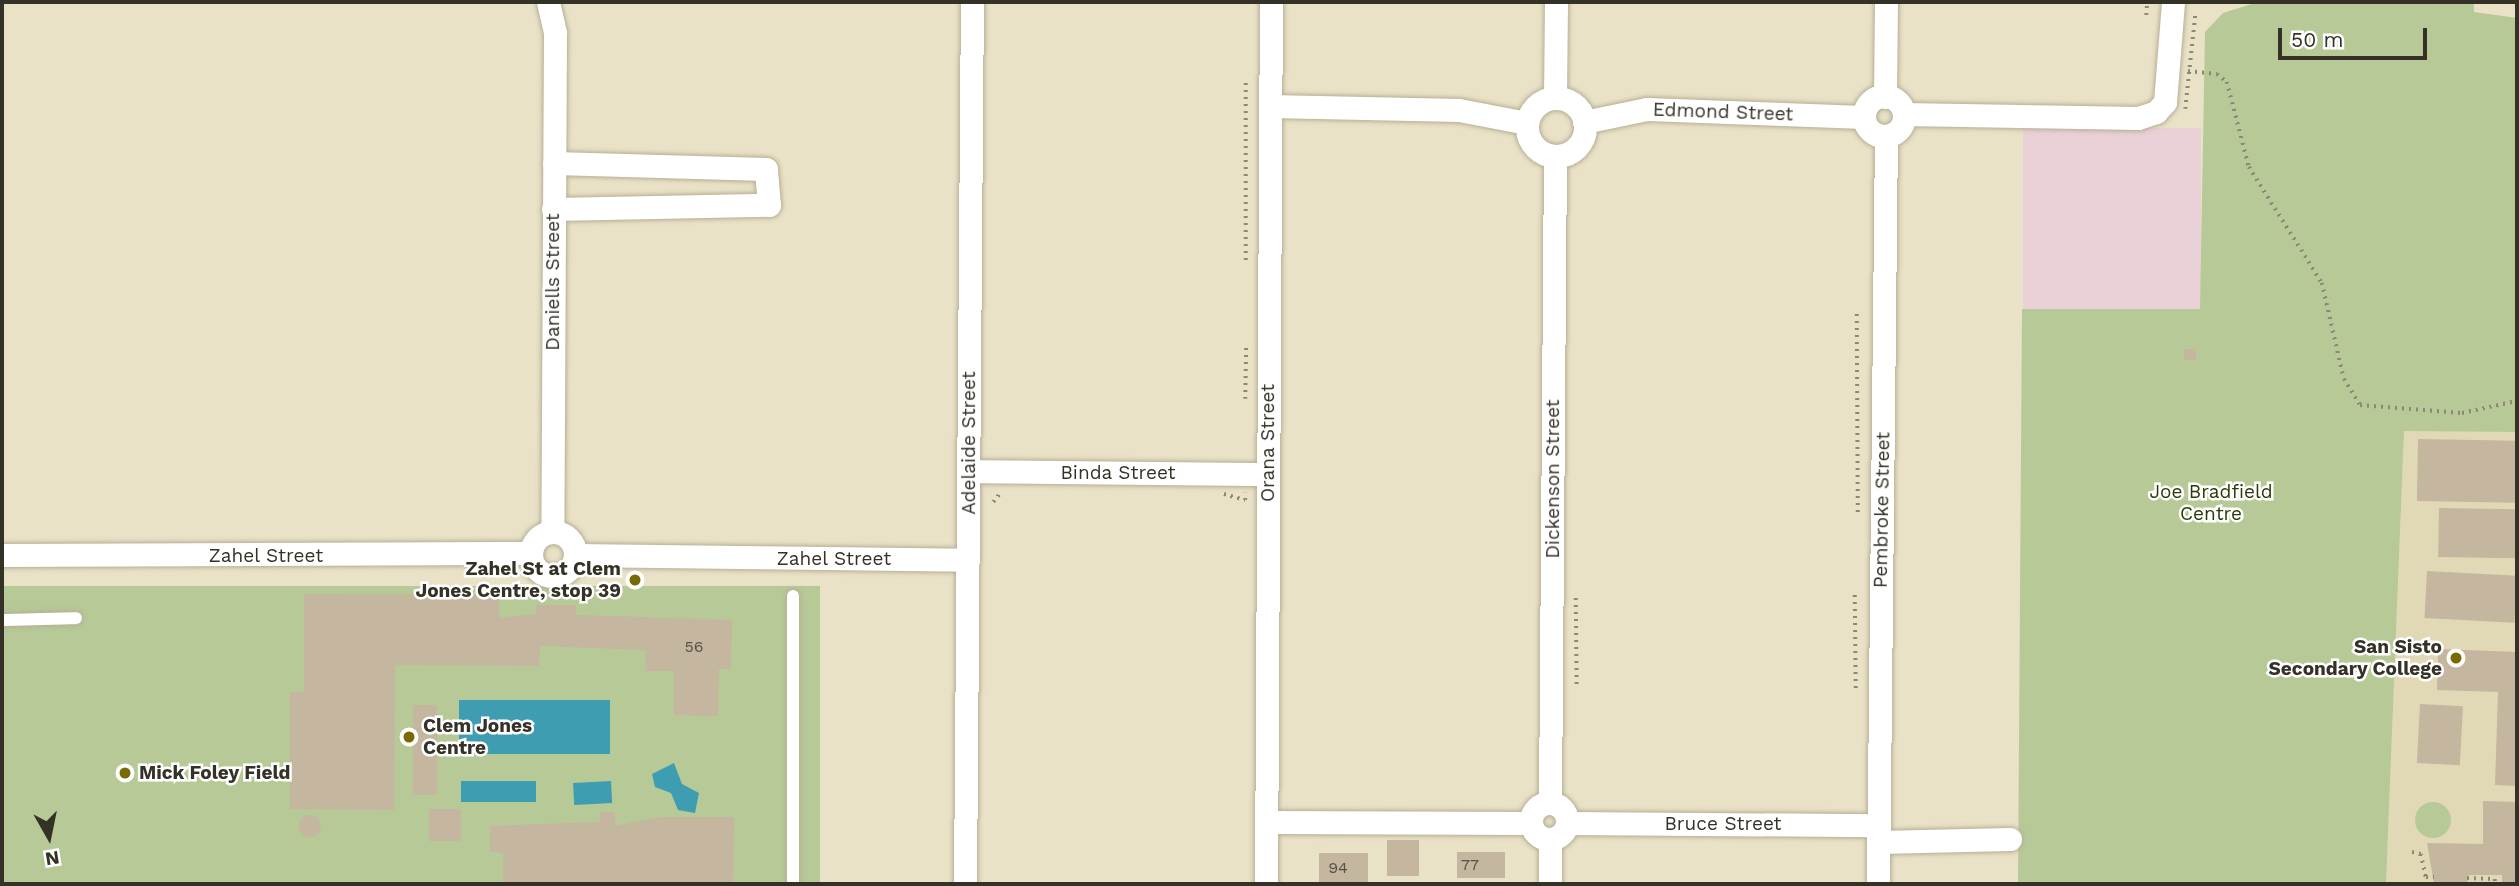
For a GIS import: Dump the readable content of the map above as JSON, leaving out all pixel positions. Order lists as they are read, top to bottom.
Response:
{
  "streets": {
    "street": [
      "Edmond Street",
      "Daniells Street",
      "Adelaide Street",
      "Orana Street",
      "Binda Street",
      "Dickenson Street",
      "Pembroke Street",
      "Zahel Street",
      "Bruce Street"
    ]
  },
  "crossings": [
    ["Edmond Street", "Dickenson Street"],
    ["Edmond Street", "Pembroke Street"],
    ["Daniells Street", "Zahel Street"],
    ["Adelaide Street", "Binda Street"],
    ["Adelaide Street", "Zahel Street"],
    ["Orana Street", "Binda Street"],
    ["Dickenson Street", "Bruce Street"],
    ["Pembroke Street", "Bruce Street"]
  ],
  "parks": ["Joe Bradfield Centre"],
  "places": [
    "Zahel St at Clem Jones Centre, stop 39",
    "San Sisto Secondary College",
    "Clem Jones Centre",
    "Mick Foley Field"
  ],
  "house_numbers": ["56", "77", "94"],
  "scale_bar": "50 m",
  "north": "bottom"
}
